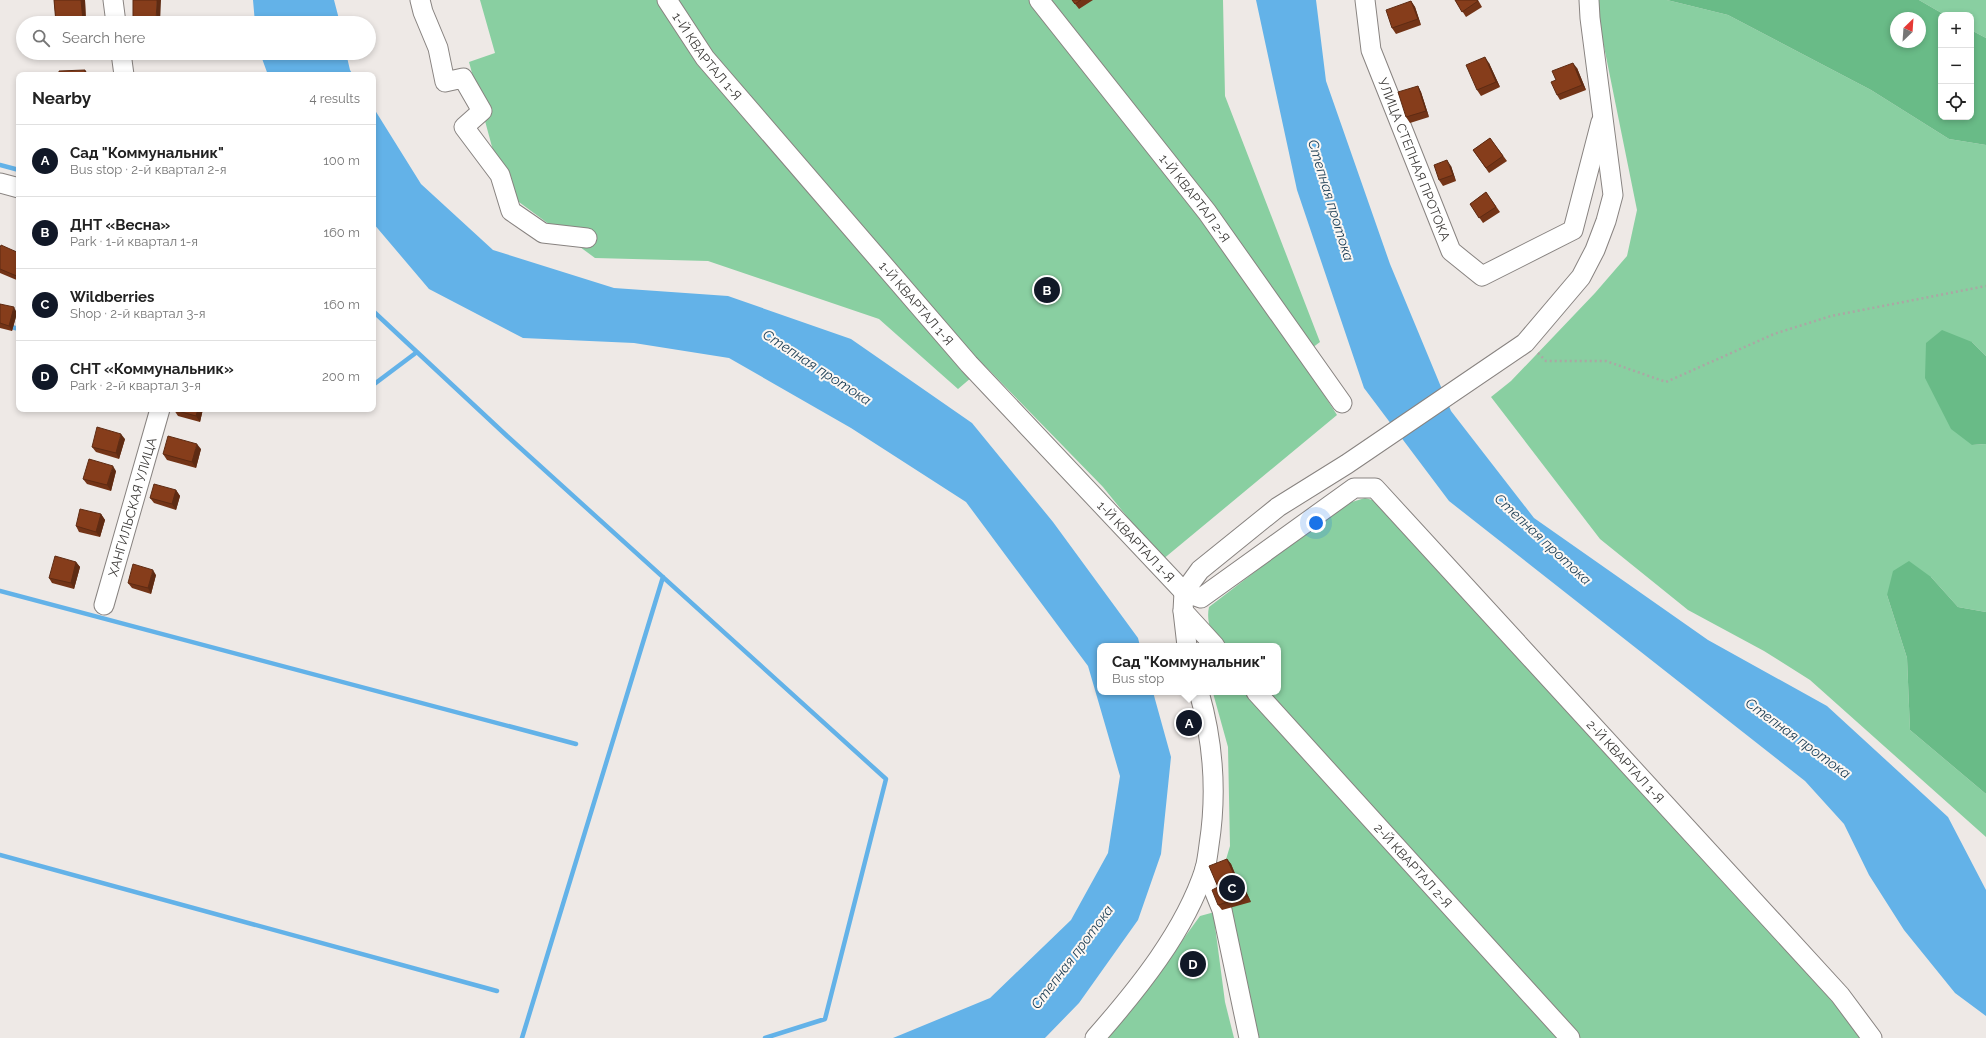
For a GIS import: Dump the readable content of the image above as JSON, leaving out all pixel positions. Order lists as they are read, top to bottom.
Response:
{
  "streets": {
    "street": [
      "1-Й КВАРТАЛ 1-Я",
      "УЛИЦА СТЕПНАЯ ПРОТОКА",
      "1-Й КВАРТАЛ 2-Я",
      "ХАНГИЛЬСКАЯ УЛИЦА",
      "2-Й КВАРТАЛ 1-Я",
      "2-Й КВАРТАЛ 2-Я"
    ]
  },
  "crossings": [
    ["1-Й КВАРТАЛ 1-Я", "2-Й КВАРТАЛ 1-Я"]
  ],
  "water": ["Степная протока"],
  "north": "top right",
  "page": {
    "map_buttons": ["+", "−"],
    "search": "Search here",
    "heading": ["Nearby", "4 results"],
    "list": [
      {
        "mark": "A",
        "name": "Сад \"Коммунальник\"",
        "note": "Bus stop · 2-й квартал 2-я",
        "value": "100 m"
      },
      {
        "mark": "B",
        "name": "ДНТ «Весна»",
        "note": "Park · 1-й квартал 1-я",
        "value": "160 m"
      },
      {
        "mark": "C",
        "name": "Wildberries",
        "note": "Shop · 2-й квартал 3-я",
        "value": "160 m"
      },
      {
        "mark": "D",
        "name": "СНТ «Коммунальник»",
        "note": "Park · 2-й квартал 3-я",
        "value": "200 m"
      }
    ],
    "pins": [
      "B",
      "A",
      "C",
      "D"
    ],
    "popup": ["Сад \"Коммунальник\"", "Bus stop"]
  }
}
